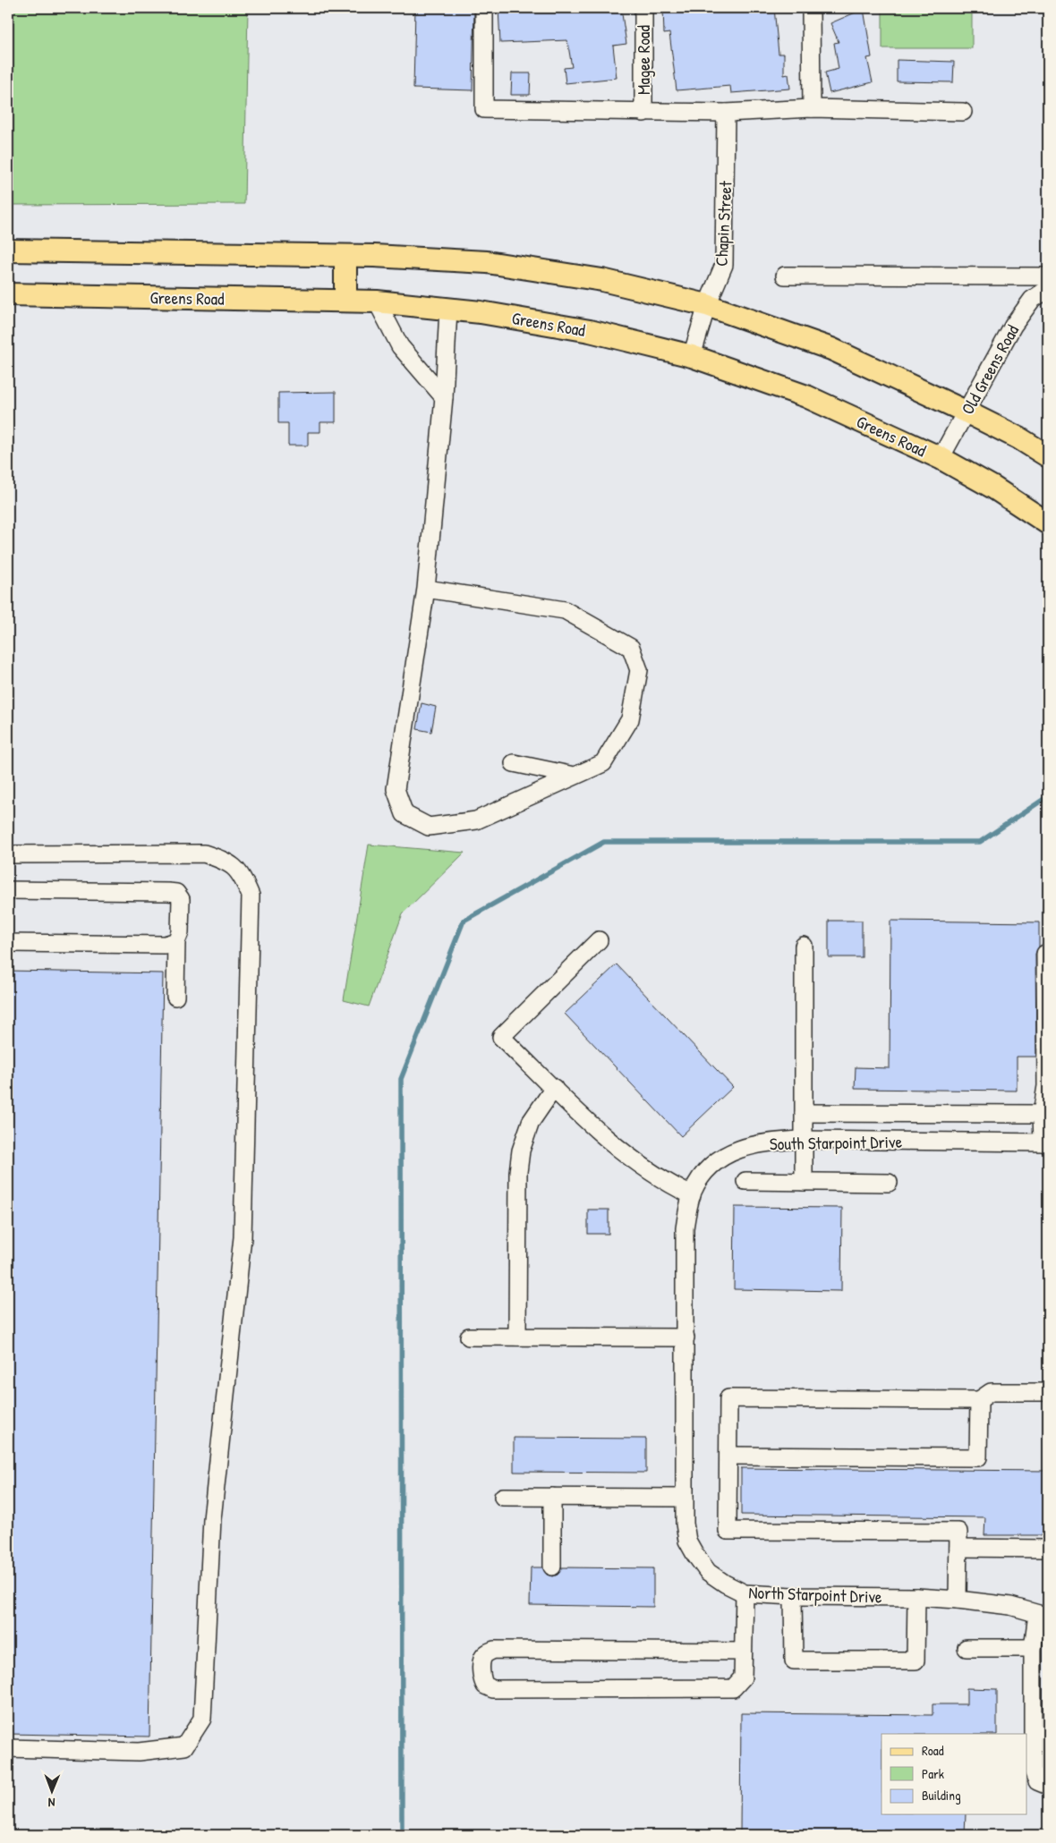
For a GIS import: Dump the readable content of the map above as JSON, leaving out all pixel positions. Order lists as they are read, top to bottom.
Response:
{
  "streets": {
    "main road": ["Greens Road"],
    "street": [
      "Magee Road",
      "Chapin Street",
      "Old Greens Road",
      "South Starpoint Drive",
      "North Starpoint Drive"
    ]
  },
  "crossings": [
    ["Chapin Street", "Greens Road"],
    ["Greens Road", "Old Greens Road"],
    ["South Starpoint Drive", "North Starpoint Drive"]
  ],
  "legend": ["Road", "Park", "Building"],
  "north": "bottom"
}
